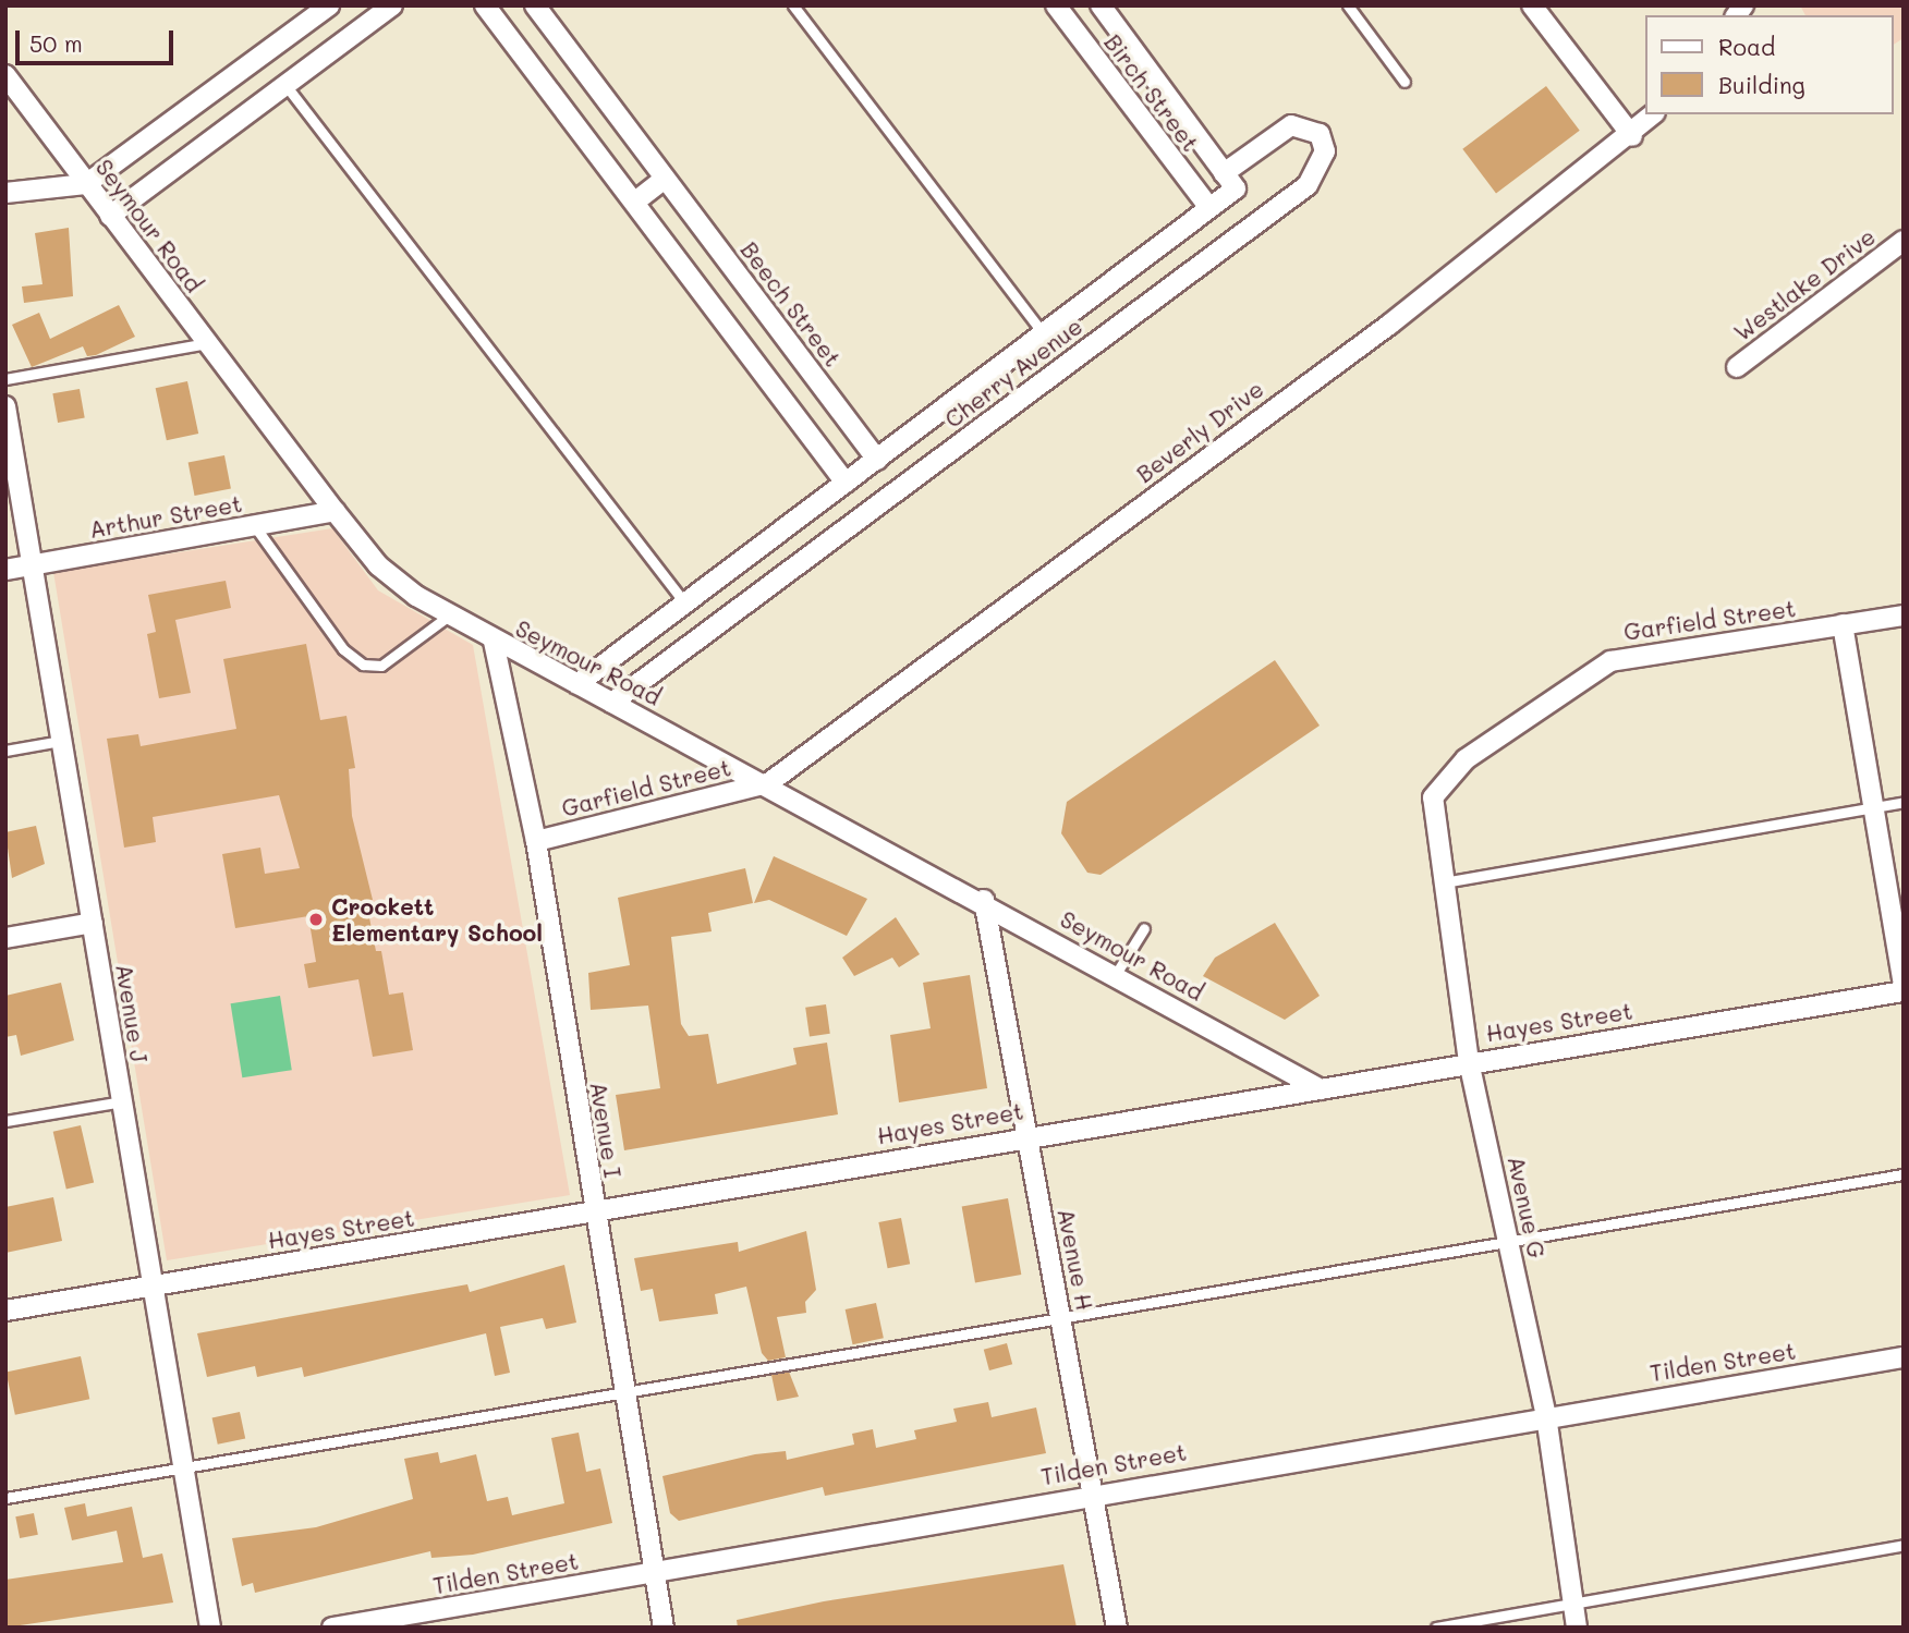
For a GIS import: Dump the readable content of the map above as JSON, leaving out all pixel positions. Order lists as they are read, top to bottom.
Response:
{
  "streets": {
    "street": [
      "Birch Street",
      "Seymour Road",
      "Westlake Drive",
      "Beech Street",
      "Cherry Avenue",
      "Beverly Drive",
      "Arthur Street",
      "Garfield Street",
      "Avenue J",
      "Hayes Street",
      "Avenue I",
      "Avenue G",
      "Avenue H",
      "Tilden Street"
    ]
  },
  "crossings": [
    ["Birch Street", "Cherry Avenue"],
    ["Seymour Road", "Cherry Avenue"],
    ["Seymour Road", "Beverly Drive"],
    ["Seymour Road", "Arthur Street"],
    ["Seymour Road", "Garfield Street"],
    ["Seymour Road", "Hayes Street"],
    ["Seymour Road", "Avenue I"],
    ["Seymour Road", "Avenue H"],
    ["Beech Street", "Cherry Avenue"],
    ["Beverly Drive", "Garfield Street"],
    ["Arthur Street", "Avenue J"],
    ["Garfield Street", "Avenue I"],
    ["Garfield Street", "Avenue G"],
    ["Avenue J", "Hayes Street"],
    ["Hayes Street", "Avenue I"],
    ["Hayes Street", "Avenue G"],
    ["Hayes Street", "Avenue H"],
    ["Avenue I", "Tilden Street"],
    ["Avenue G", "Tilden Street"],
    ["Avenue H", "Tilden Street"]
  ],
  "places": ["Crockett Elementary School"],
  "legend": ["Road", "Building"],
  "scale_bar": "50 m"
}
